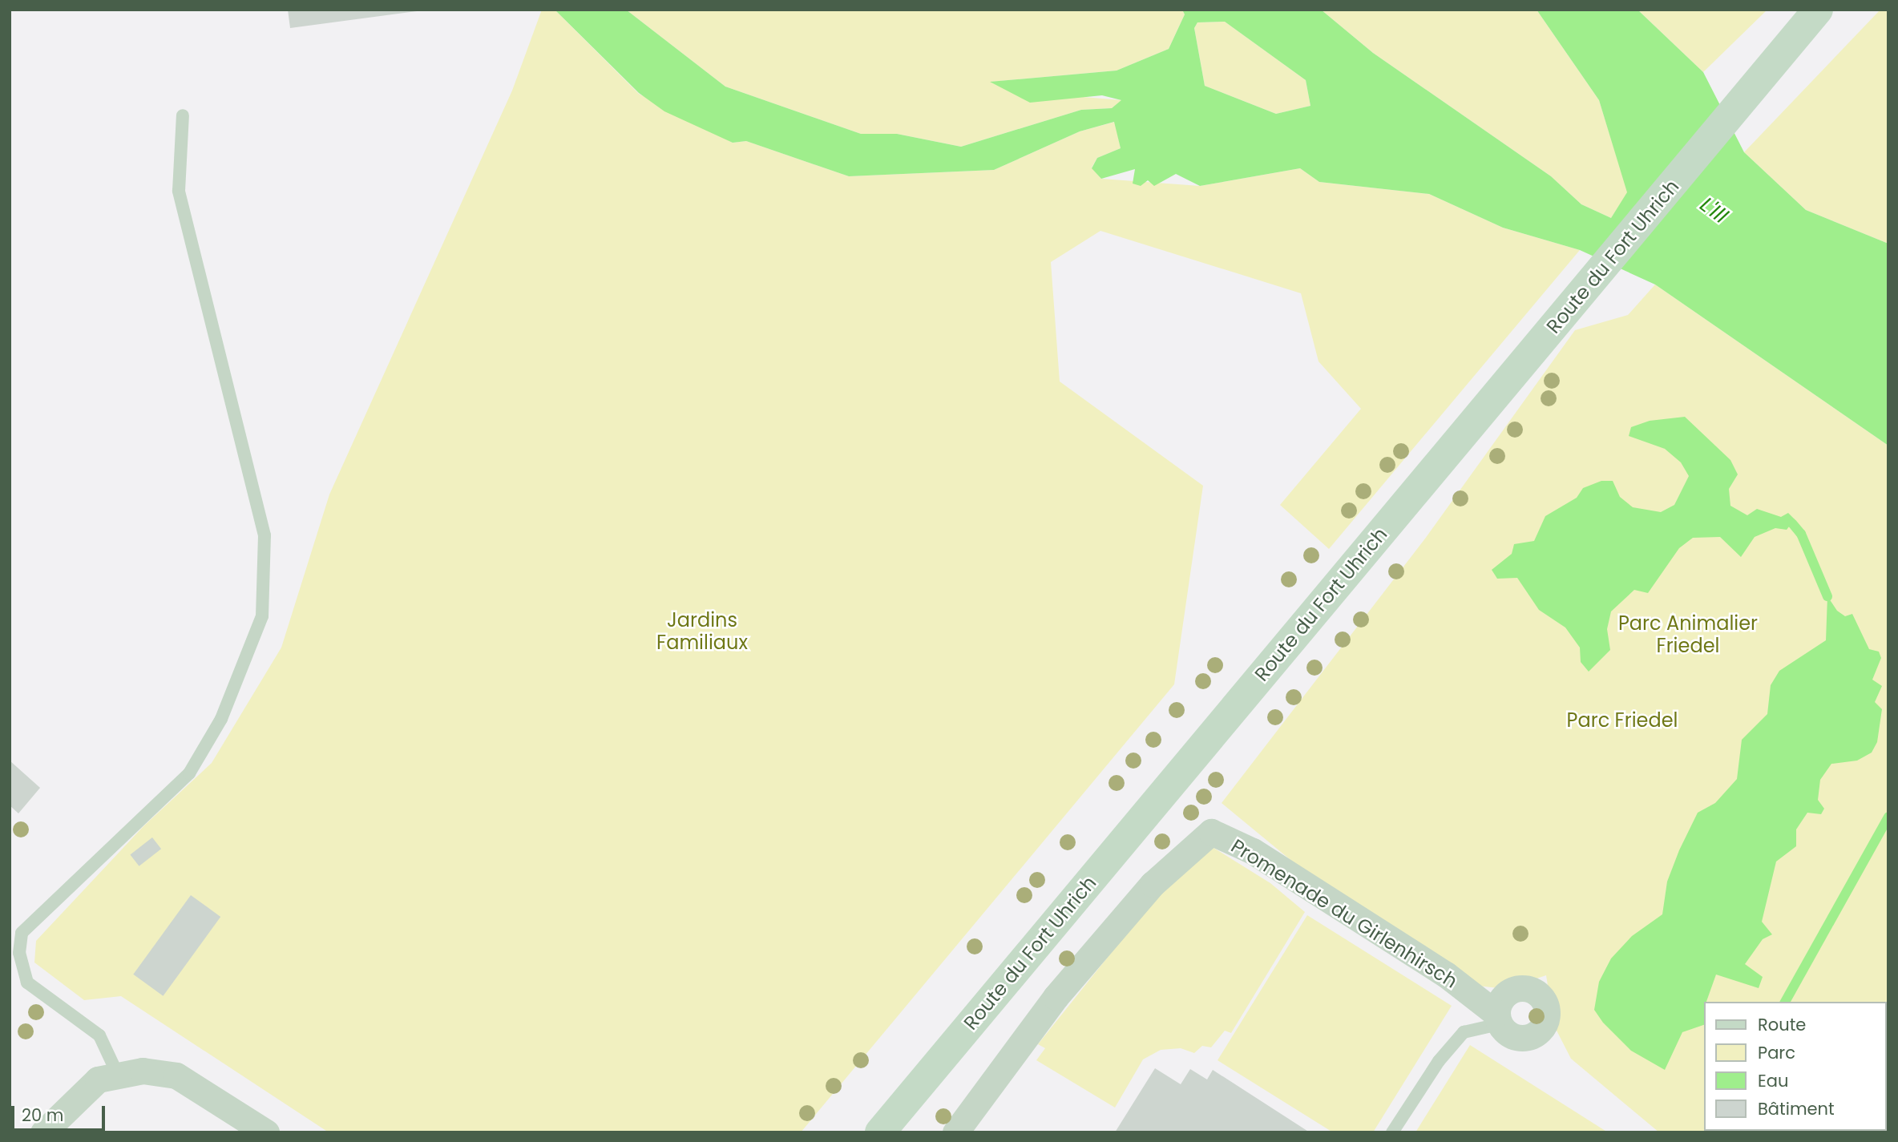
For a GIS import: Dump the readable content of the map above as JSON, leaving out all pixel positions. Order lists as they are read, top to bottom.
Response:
{
  "streets": {
    "main road": ["Route du Fort Uhrich"],
    "street": ["Promenade du Girlenhirsch"]
  },
  "water": ["L'Ill"],
  "parks": ["Jardins Familiaux", "Parc Animalier Friedel", "Parc Friedel"],
  "legend": [
    "Route",
    "Parc",
    "Eau",
    "Bâtiment"
  ],
  "scale_bar": "20 m"
}
